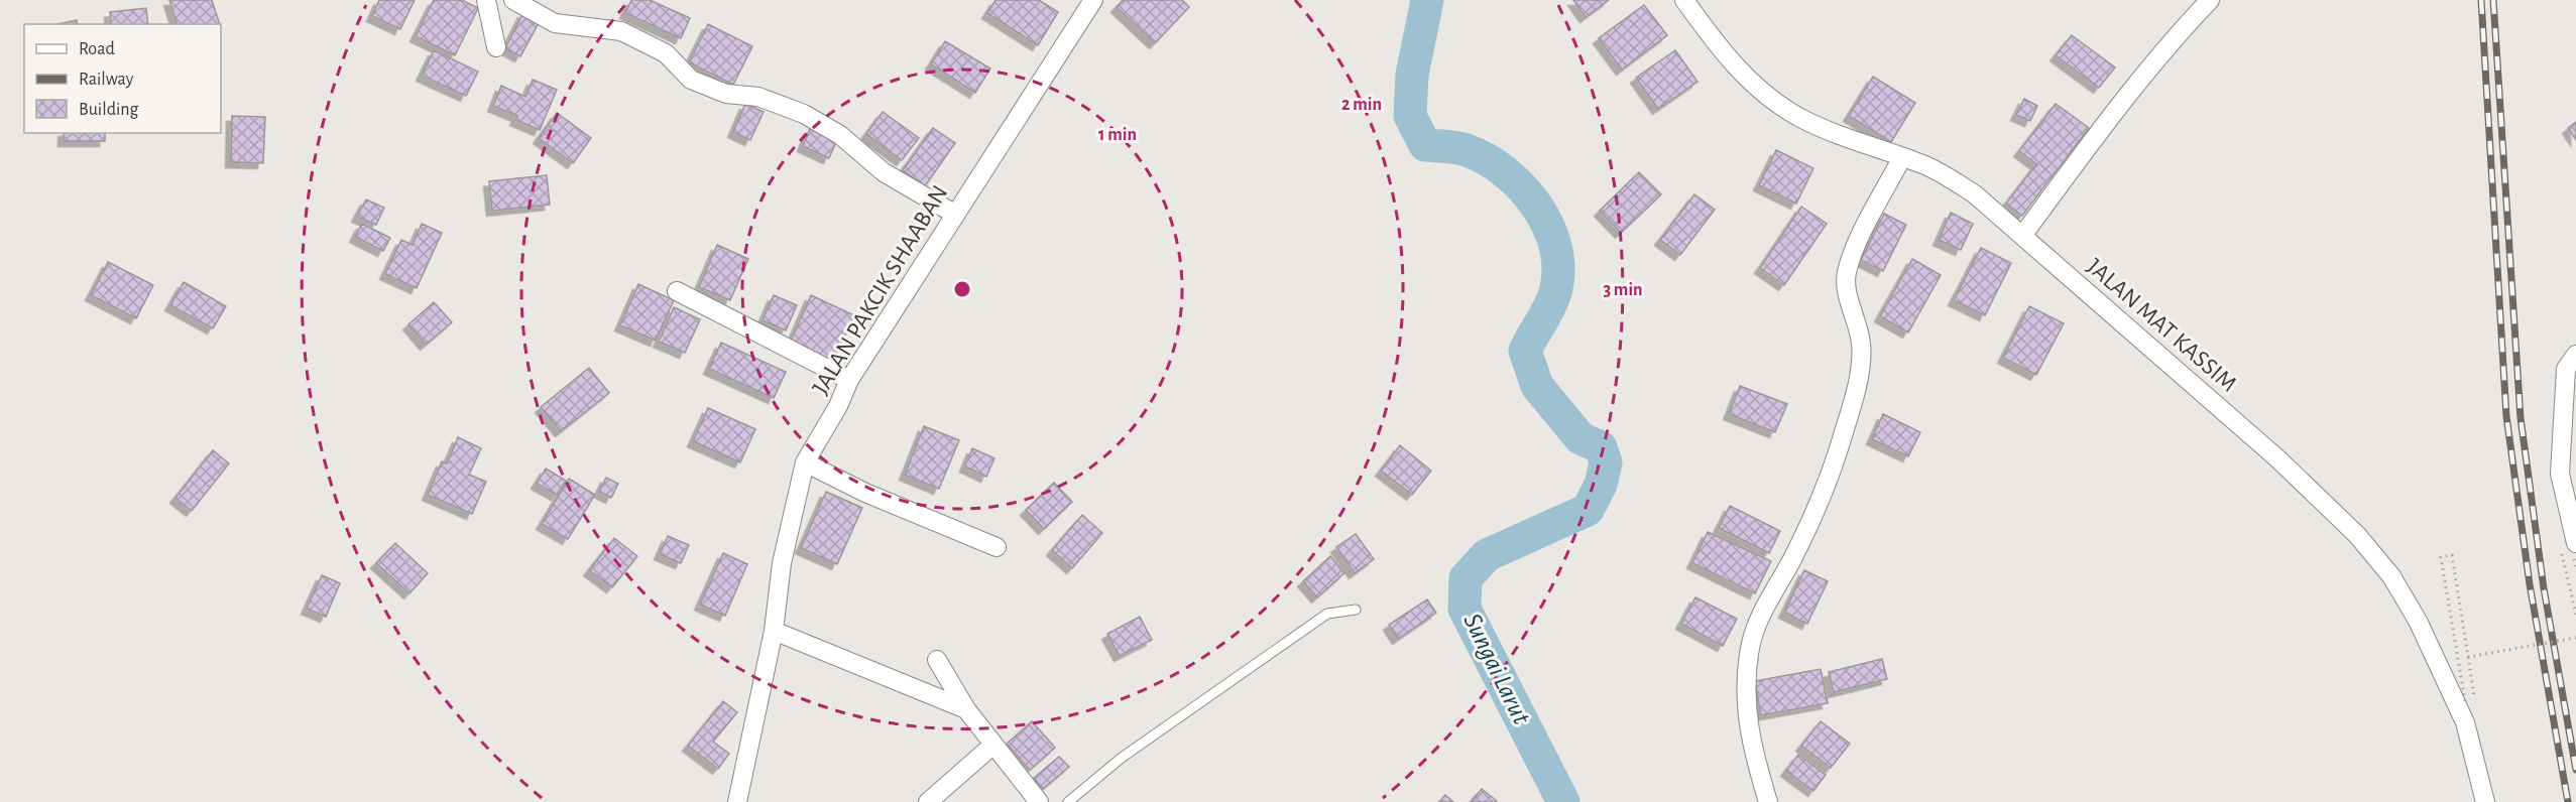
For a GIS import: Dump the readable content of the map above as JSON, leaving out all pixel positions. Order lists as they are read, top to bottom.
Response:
{
  "streets": {
    "street": ["JALAN PAKCIK SHAABAN", "JALAN MAT KASSIM"]
  },
  "water": ["Sungai Larut"],
  "legend": ["Road", "Railway", "Building"],
  "rings": ["2 min", "1 min", "3 min"]
}
